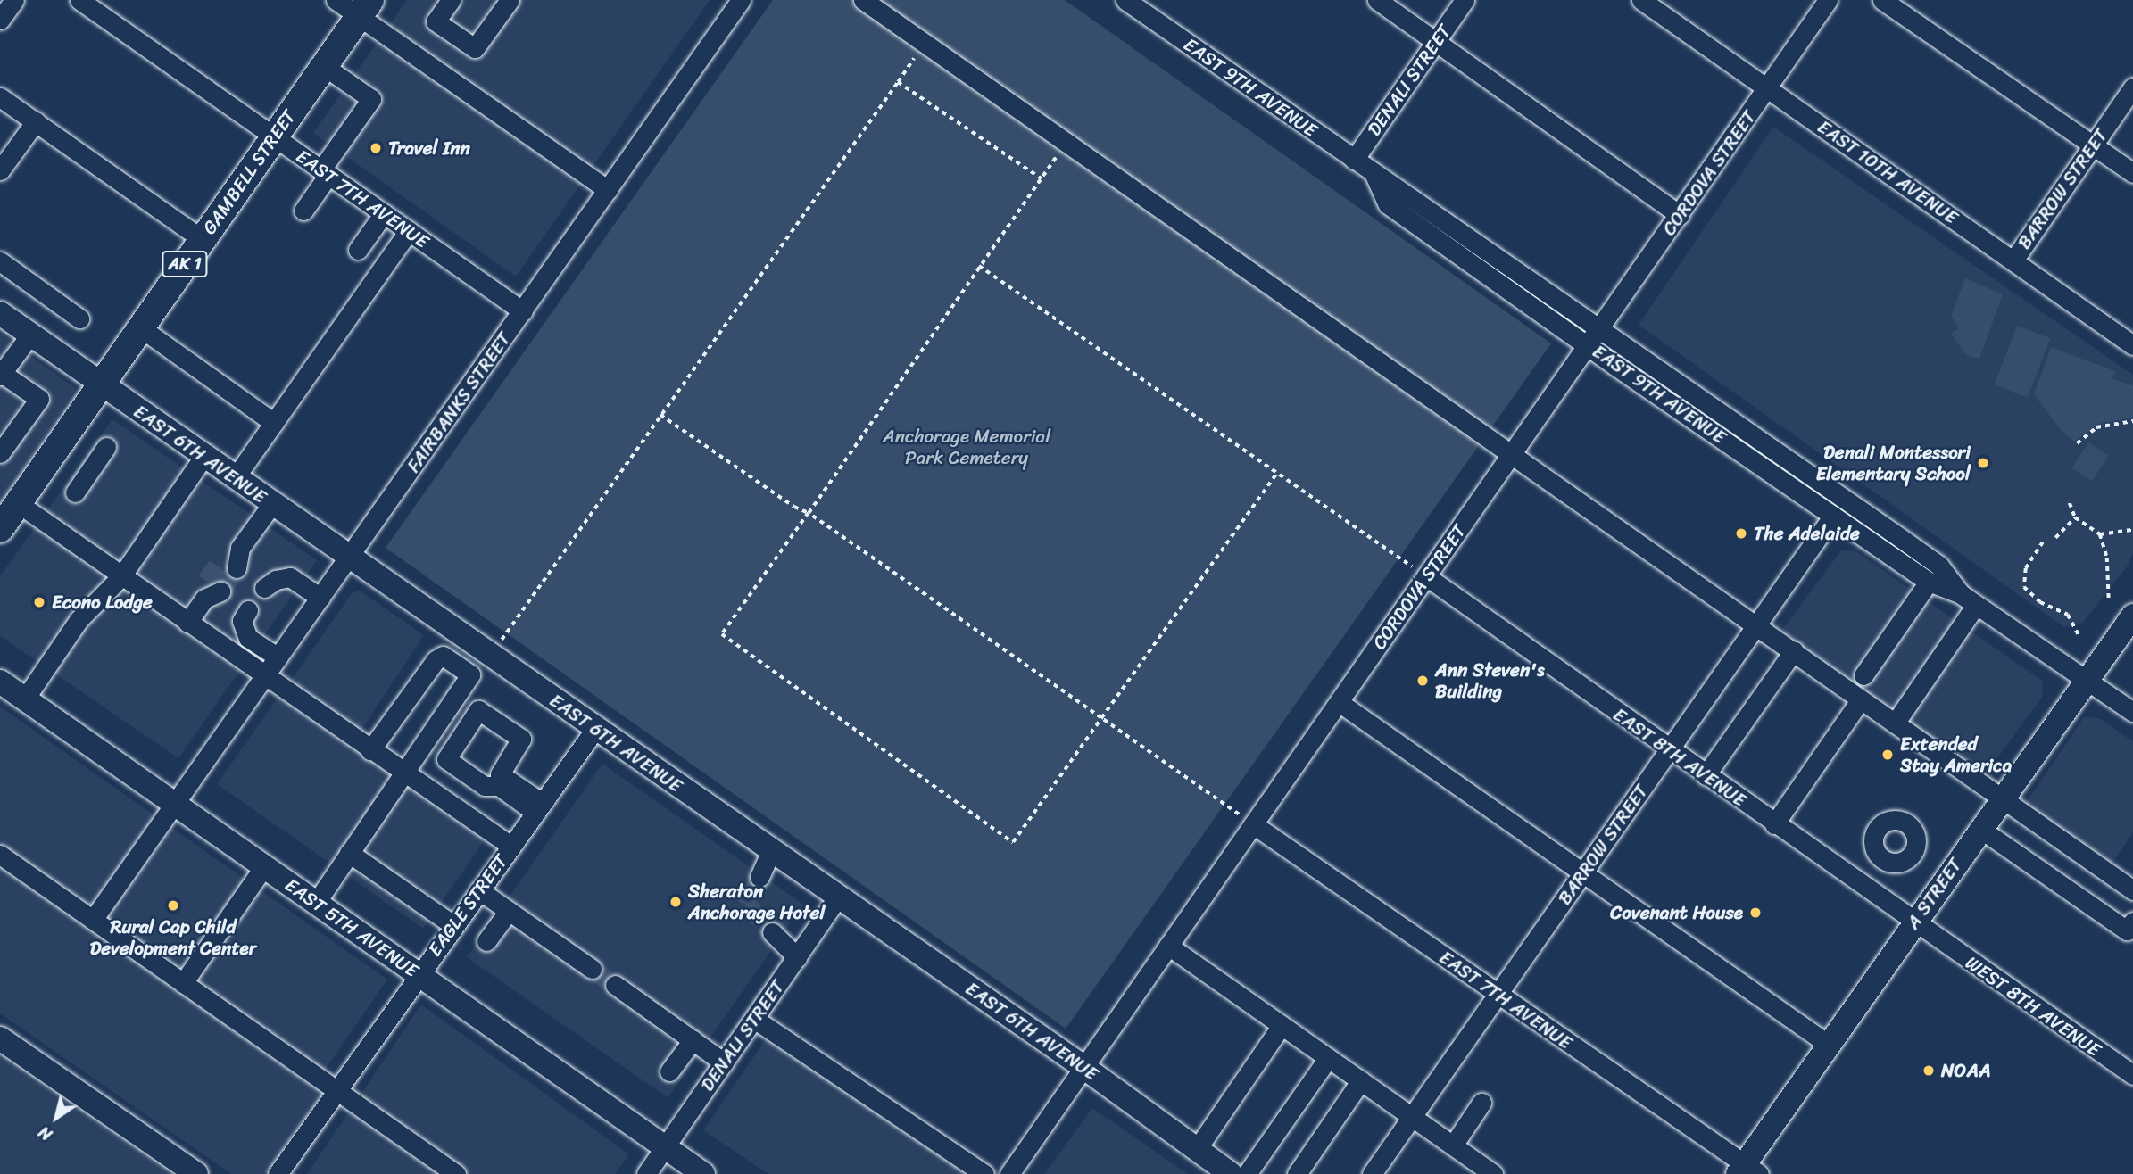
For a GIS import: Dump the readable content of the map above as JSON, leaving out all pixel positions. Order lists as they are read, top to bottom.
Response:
{
  "streets": {
    "highway": ["GAMBELL STREET", "AK 1"],
    "main road": ["EAST 6TH AVENUE", "A STREET", "EAST 5TH AVENUE"],
    "street": [
      "DENALI STREET",
      "EAST 9TH AVENUE",
      "EAST 10TH AVENUE",
      "CORDOVA STREET",
      "BARROW STREET",
      "EAST 7TH AVENUE",
      "FAIRBANKS STREET",
      "EAST 8TH AVENUE",
      "EAGLE STREET",
      "WEST 8TH AVENUE"
    ]
  },
  "crossings": [
    ["DENALI STREET", "EAST 9TH AVENUE"],
    ["DENALI STREET", "EAST 6TH AVENUE"],
    ["DENALI STREET", "EAST 5TH AVENUE"],
    ["EAST 9TH AVENUE", "CORDOVA STREET"],
    ["EAST 9TH AVENUE", "BARROW STREET"],
    ["EAST 9TH AVENUE", "A STREET"],
    ["GAMBELL STREET", "EAST 7TH AVENUE"],
    ["GAMBELL STREET", "EAST 6TH AVENUE"],
    ["EAST 10TH AVENUE", "CORDOVA STREET"],
    ["EAST 10TH AVENUE", "BARROW STREET"],
    ["CORDOVA STREET", "EAST 7TH AVENUE"],
    ["CORDOVA STREET", "EAST 6TH AVENUE"],
    ["CORDOVA STREET", "EAST 8TH AVENUE"],
    ["BARROW STREET", "EAST 7TH AVENUE"],
    ["BARROW STREET", "EAST 8TH AVENUE"],
    ["EAST 7TH AVENUE", "FAIRBANKS STREET"],
    ["EAST 7TH AVENUE", "A STREET"],
    ["FAIRBANKS STREET", "EAST 6TH AVENUE"],
    ["FAIRBANKS STREET", "EAST 5TH AVENUE"],
    ["EAST 6TH AVENUE", "EAGLE STREET"],
    ["EAST 8TH AVENUE", "A STREET"],
    ["EAST 8TH AVENUE", "WEST 8TH AVENUE"],
    ["EAGLE STREET", "EAST 5TH AVENUE"]
  ],
  "parks": ["Anchorage Memorial Park Cemetery"],
  "places": [
    "Travel Inn",
    "Denali Montessori Elementary School",
    "The Adelaide",
    "Econo Lodge",
    "Ann Steven's Building",
    "Extended Stay America",
    "Sheraton Anchorage Hotel",
    "Rural Cap Child Development Center",
    "Covenant House",
    "NOAA"
  ],
  "north": "bottom left"
}
